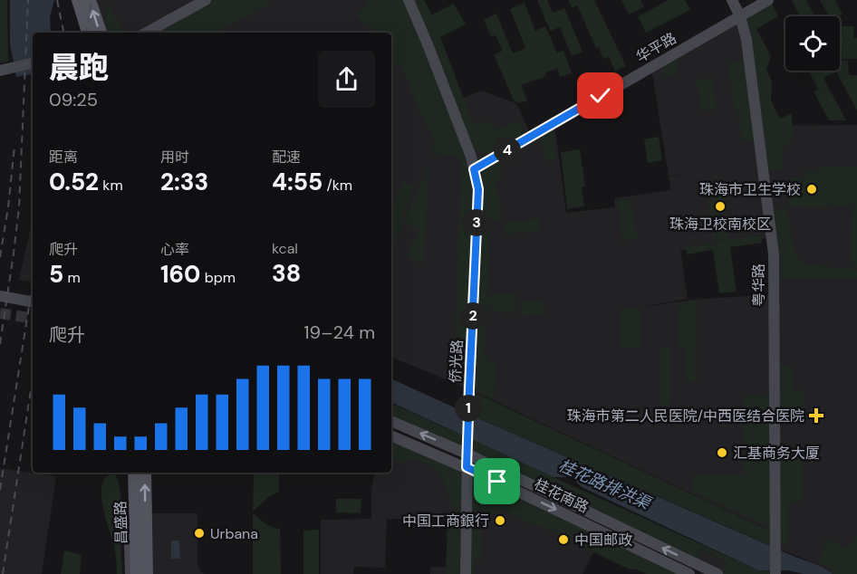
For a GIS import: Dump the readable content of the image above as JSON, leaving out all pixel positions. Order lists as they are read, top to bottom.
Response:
{
  "streets": {
    "main road": [
      "华平路",
      "粤华路",
      "侨光路",
      "桂花南路",
      "昌盛路"
    ]
  },
  "crossings": [
    ["华平路", "粤华路"],
    ["华平路", "侨光路"],
    ["侨光路", "桂花南路"]
  ],
  "water": ["桂花路排洪渠"],
  "places": {
    "other": [
      "珠海市卫生学校",
      "珠海卫校南校区",
      "汇基商务大厦",
      "中国工商銀行",
      "Urbana",
      "中国邮政"
    ],
    "health": ["珠海市第二人民医院/中西医结合医院"]
  },
  "page": {
    "heading": ["晨跑", "09:25"],
    "stats": [
      ["距离", "0.52 km"],
      ["用时", "2:33"],
      ["配速", "4:55 /km"],
      ["爬升", "5 m"],
      ["心率", "160 bpm"],
      ["kcal", "38"]
    ],
    "pins": [
      "4",
      "3",
      "2",
      "1"
    ],
    "chart": ["爬升", "19–24 m"]
  }
}
